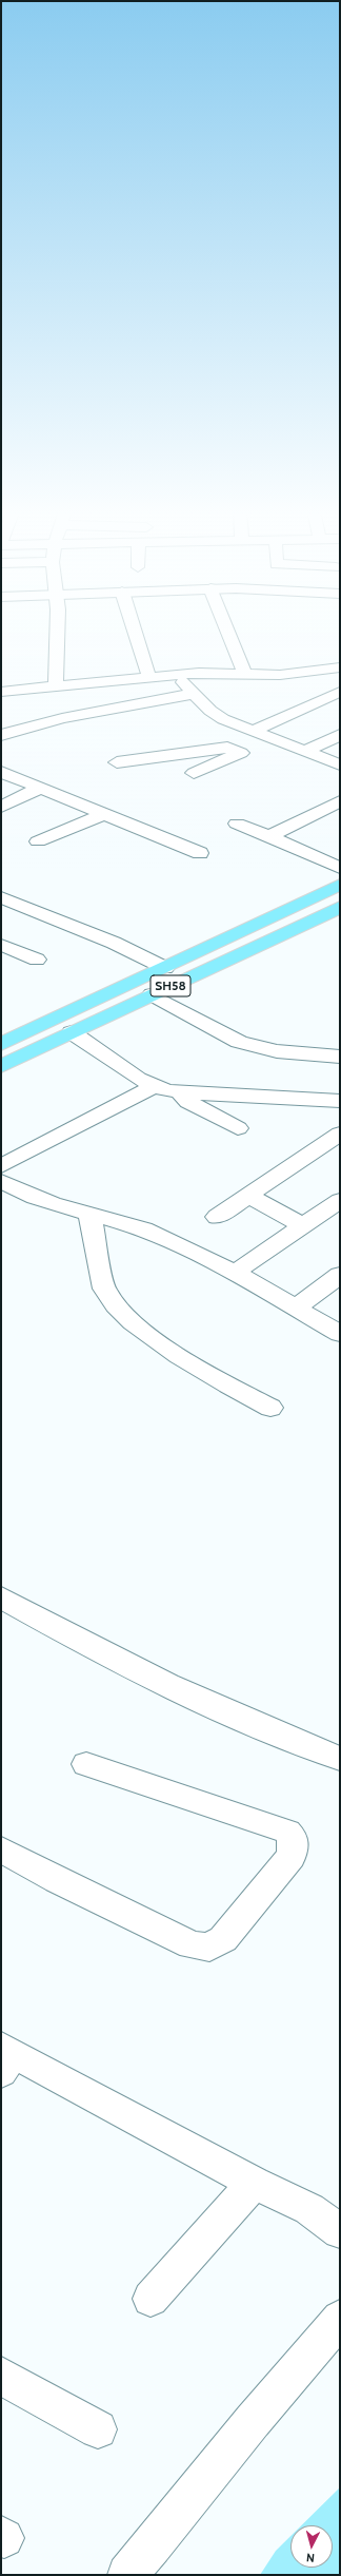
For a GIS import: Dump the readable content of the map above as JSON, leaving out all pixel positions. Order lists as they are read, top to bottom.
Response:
{
  "streets": {
    "main road": ["SH58"]
  },
  "north": "bottom"
}
